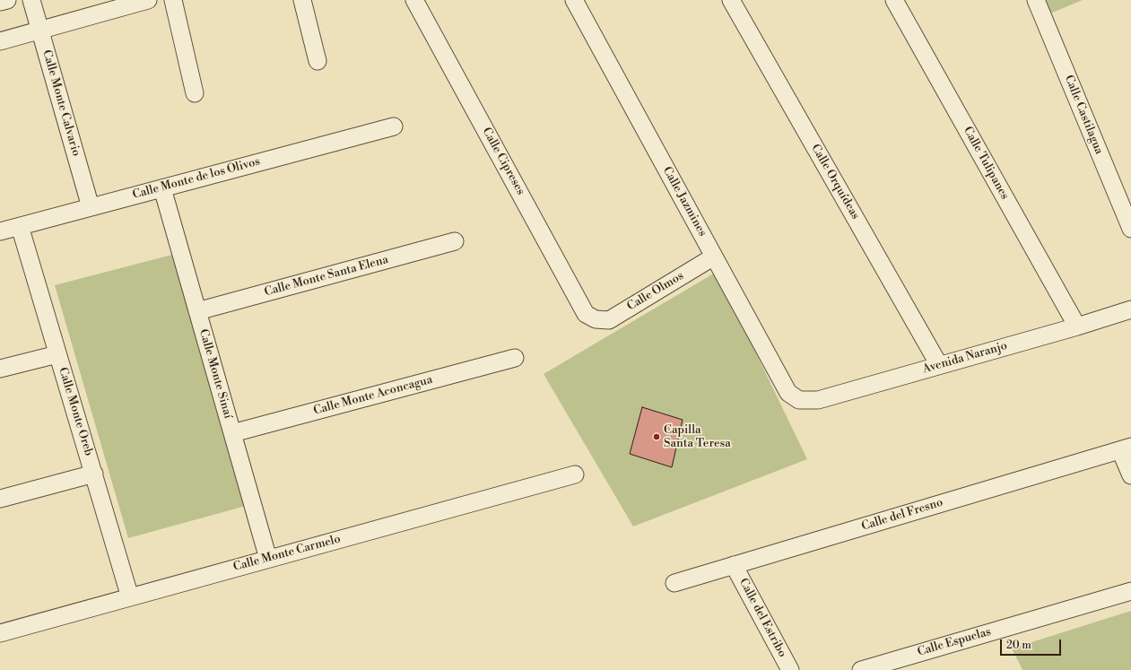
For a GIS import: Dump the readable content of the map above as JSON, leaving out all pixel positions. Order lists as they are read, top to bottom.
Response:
{
  "streets": {
    "street": [
      "Calle Monte Calvario",
      "Calle Castilagua",
      "Calle Cipreses",
      "Calle Tulipanes",
      "Calle Monte de los Olivos",
      "Calle Orquídeas",
      "Calle Jazmines",
      "Calle Monte Santa Elena",
      "Calle Olmos",
      "Avenida Naranjo",
      "Calle Monte Sinaí",
      "Calle Monte Aconcagua",
      "Calle Monte Oreb",
      "Calle del Fresno",
      "Calle Monte Carmelo",
      "Calle del Estribo",
      "Calle Espuelas"
    ]
  },
  "crossings": [
    ["Calle Monte Calvario", "Calle Monte de los Olivos"],
    ["Calle Cipreses", "Calle Olmos"],
    ["Calle Tulipanes", "Avenida Naranjo"],
    ["Calle Monte de los Olivos", "Calle Monte Sinaí"],
    ["Calle Monte de los Olivos", "Calle Monte Oreb"],
    ["Calle Orquídeas", "Avenida Naranjo"],
    ["Calle Jazmines", "Calle Olmos"],
    ["Calle Jazmines", "Avenida Naranjo"],
    ["Calle Monte Santa Elena", "Calle Monte Sinaí"],
    ["Calle Monte Sinaí", "Calle Monte Aconcagua"],
    ["Calle Monte Sinaí", "Calle Monte Carmelo"],
    ["Calle Monte Oreb", "Calle Monte Carmelo"],
    ["Calle del Fresno", "Calle del Estribo"]
  ],
  "places": ["Capilla Santa Teresa"],
  "scale_bar": "20 m"
}
